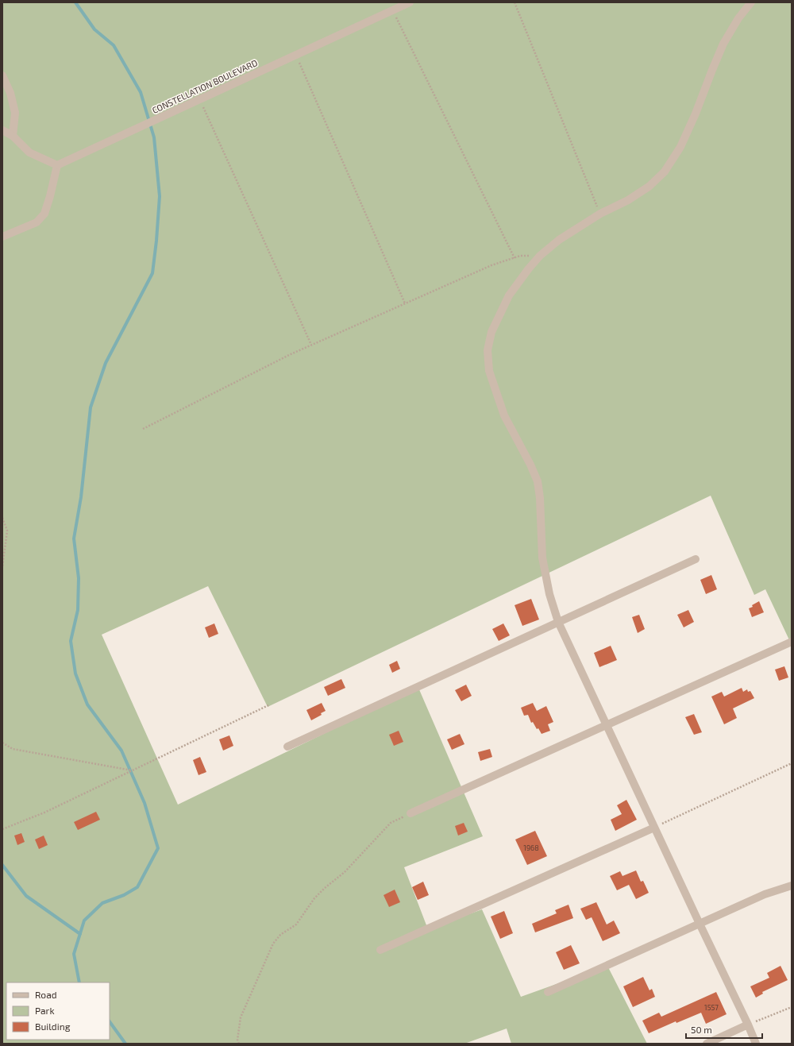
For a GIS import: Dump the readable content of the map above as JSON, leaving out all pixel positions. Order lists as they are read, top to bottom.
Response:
{
  "streets": {
    "street": ["CONSTELLATION BOULEVARD"]
  },
  "house_numbers": ["1968", "1557"],
  "legend": ["Road", "Park", "Building"],
  "scale_bar": "50 m"
}
